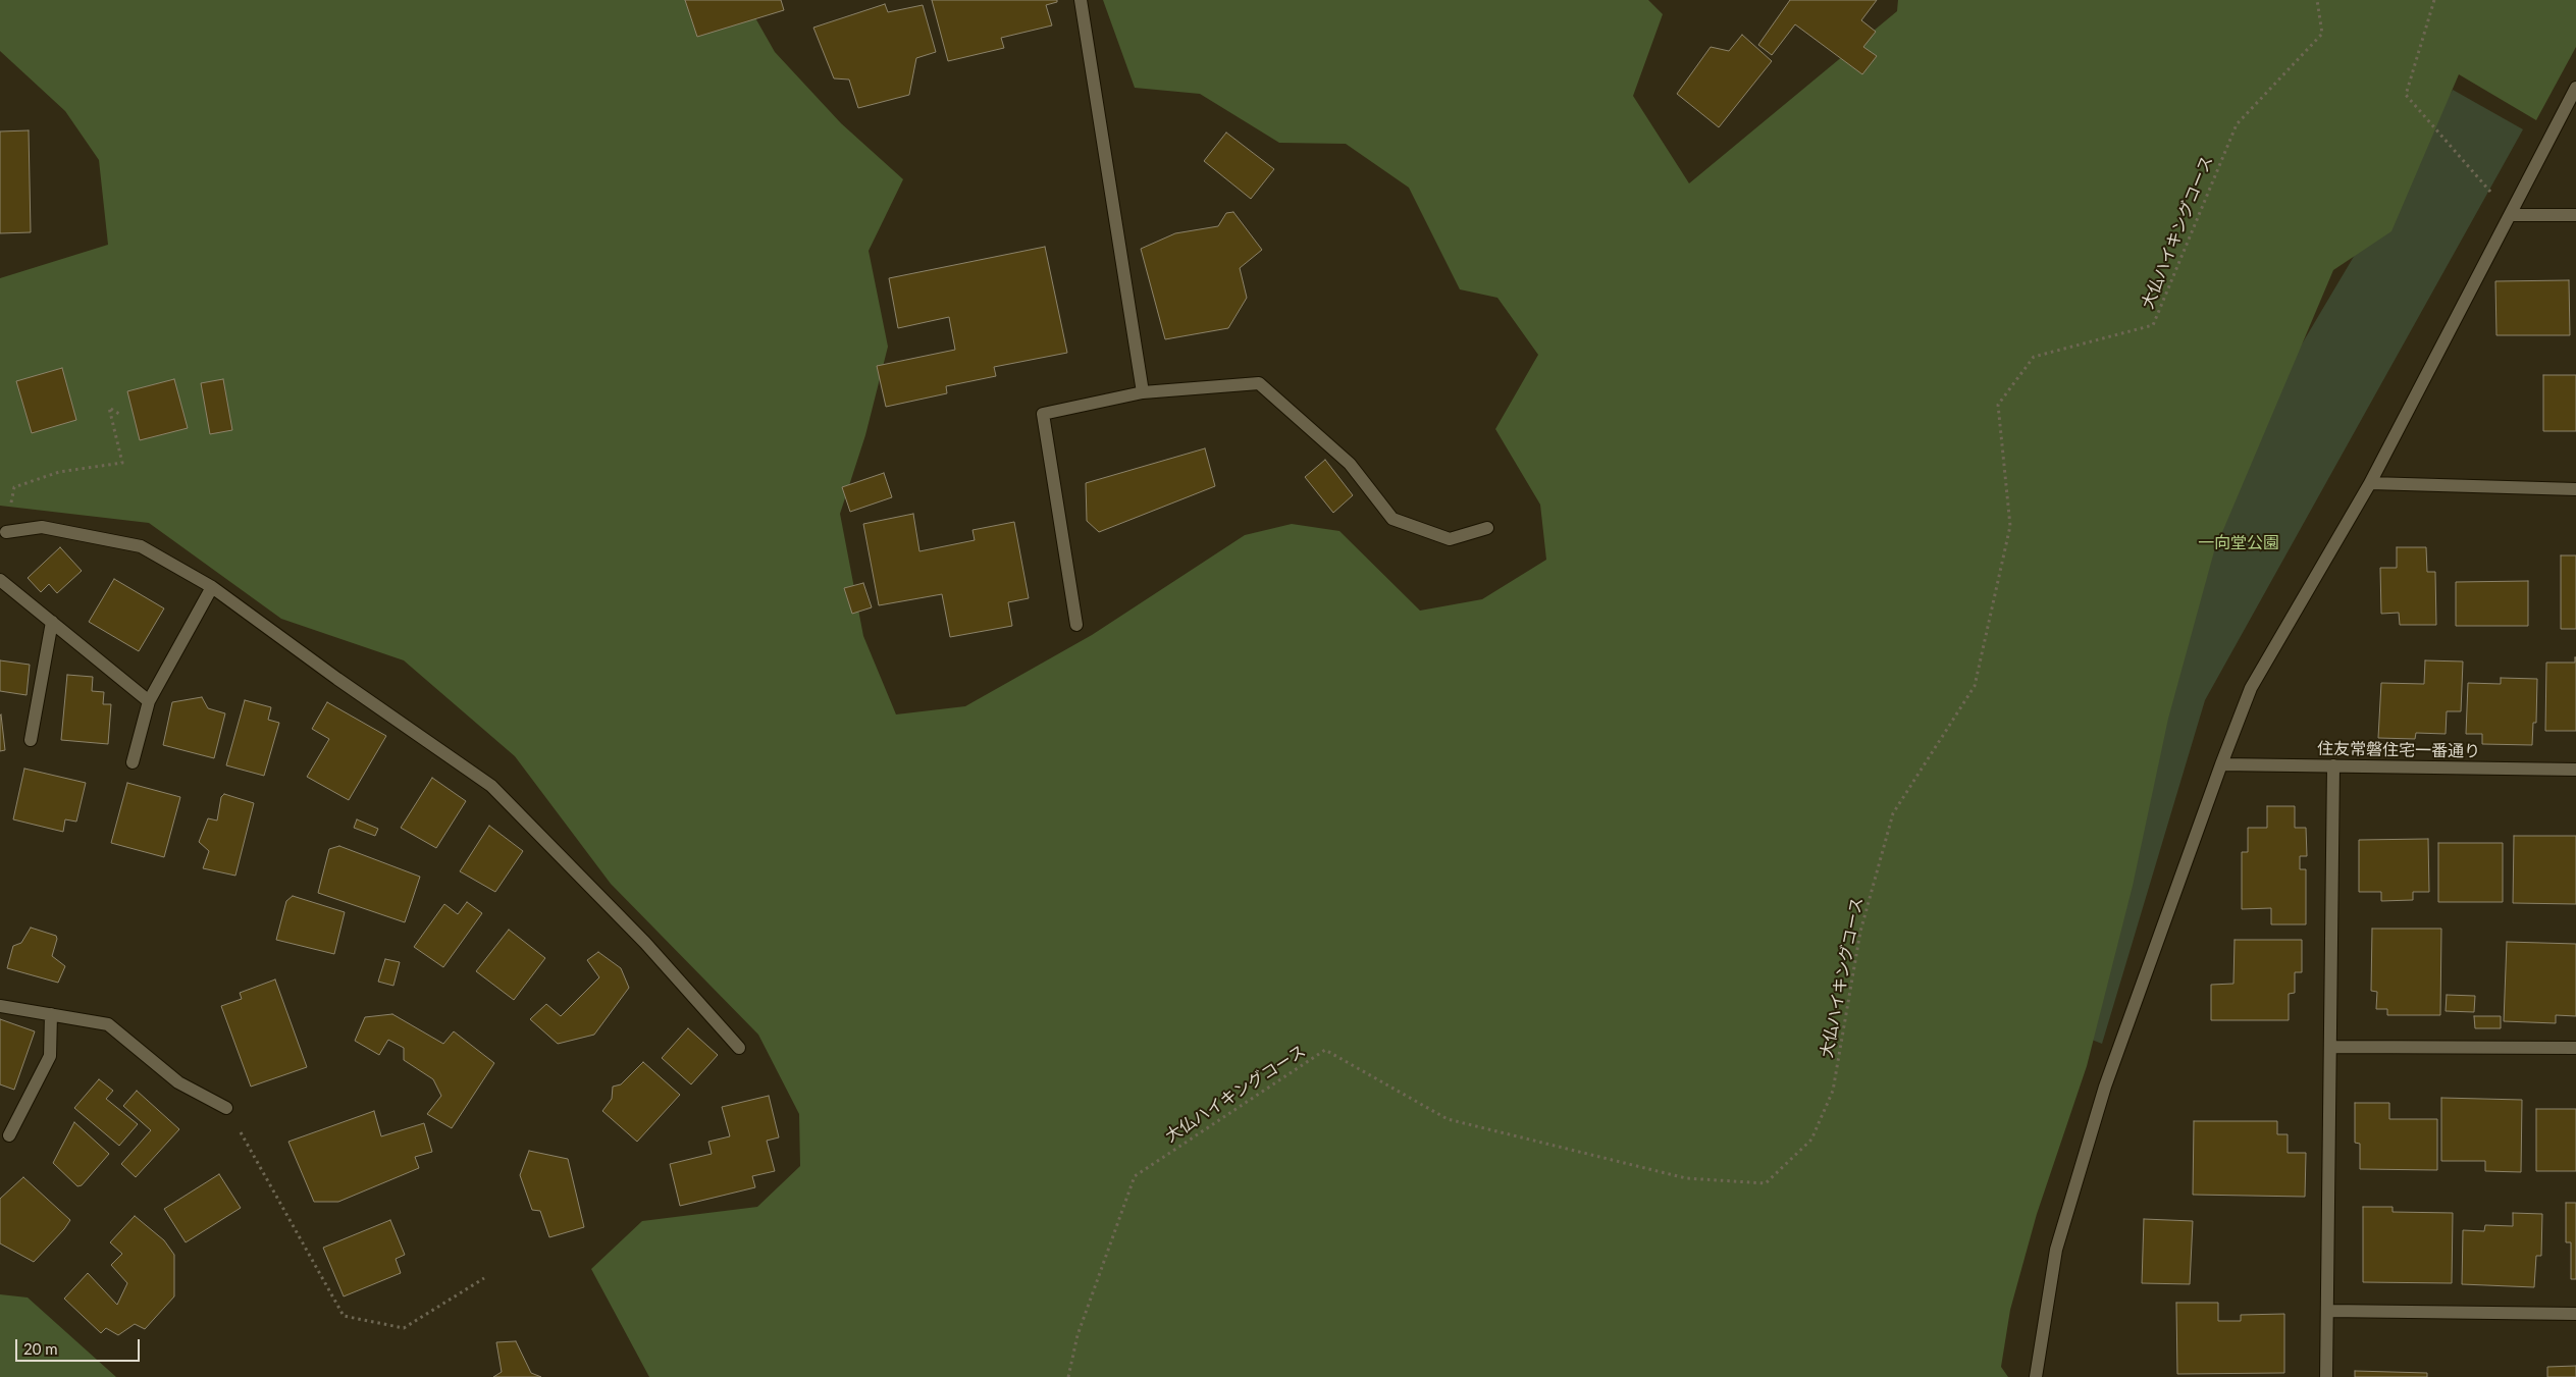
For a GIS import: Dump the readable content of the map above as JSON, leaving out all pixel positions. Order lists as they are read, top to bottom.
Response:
{
  "streets": {
    "street": ["住友常磐住宅一番通り"],
    "path": ["大仏ハイキングコース"]
  },
  "parks": ["一向堂公園"],
  "scale_bar": "20 m"
}
